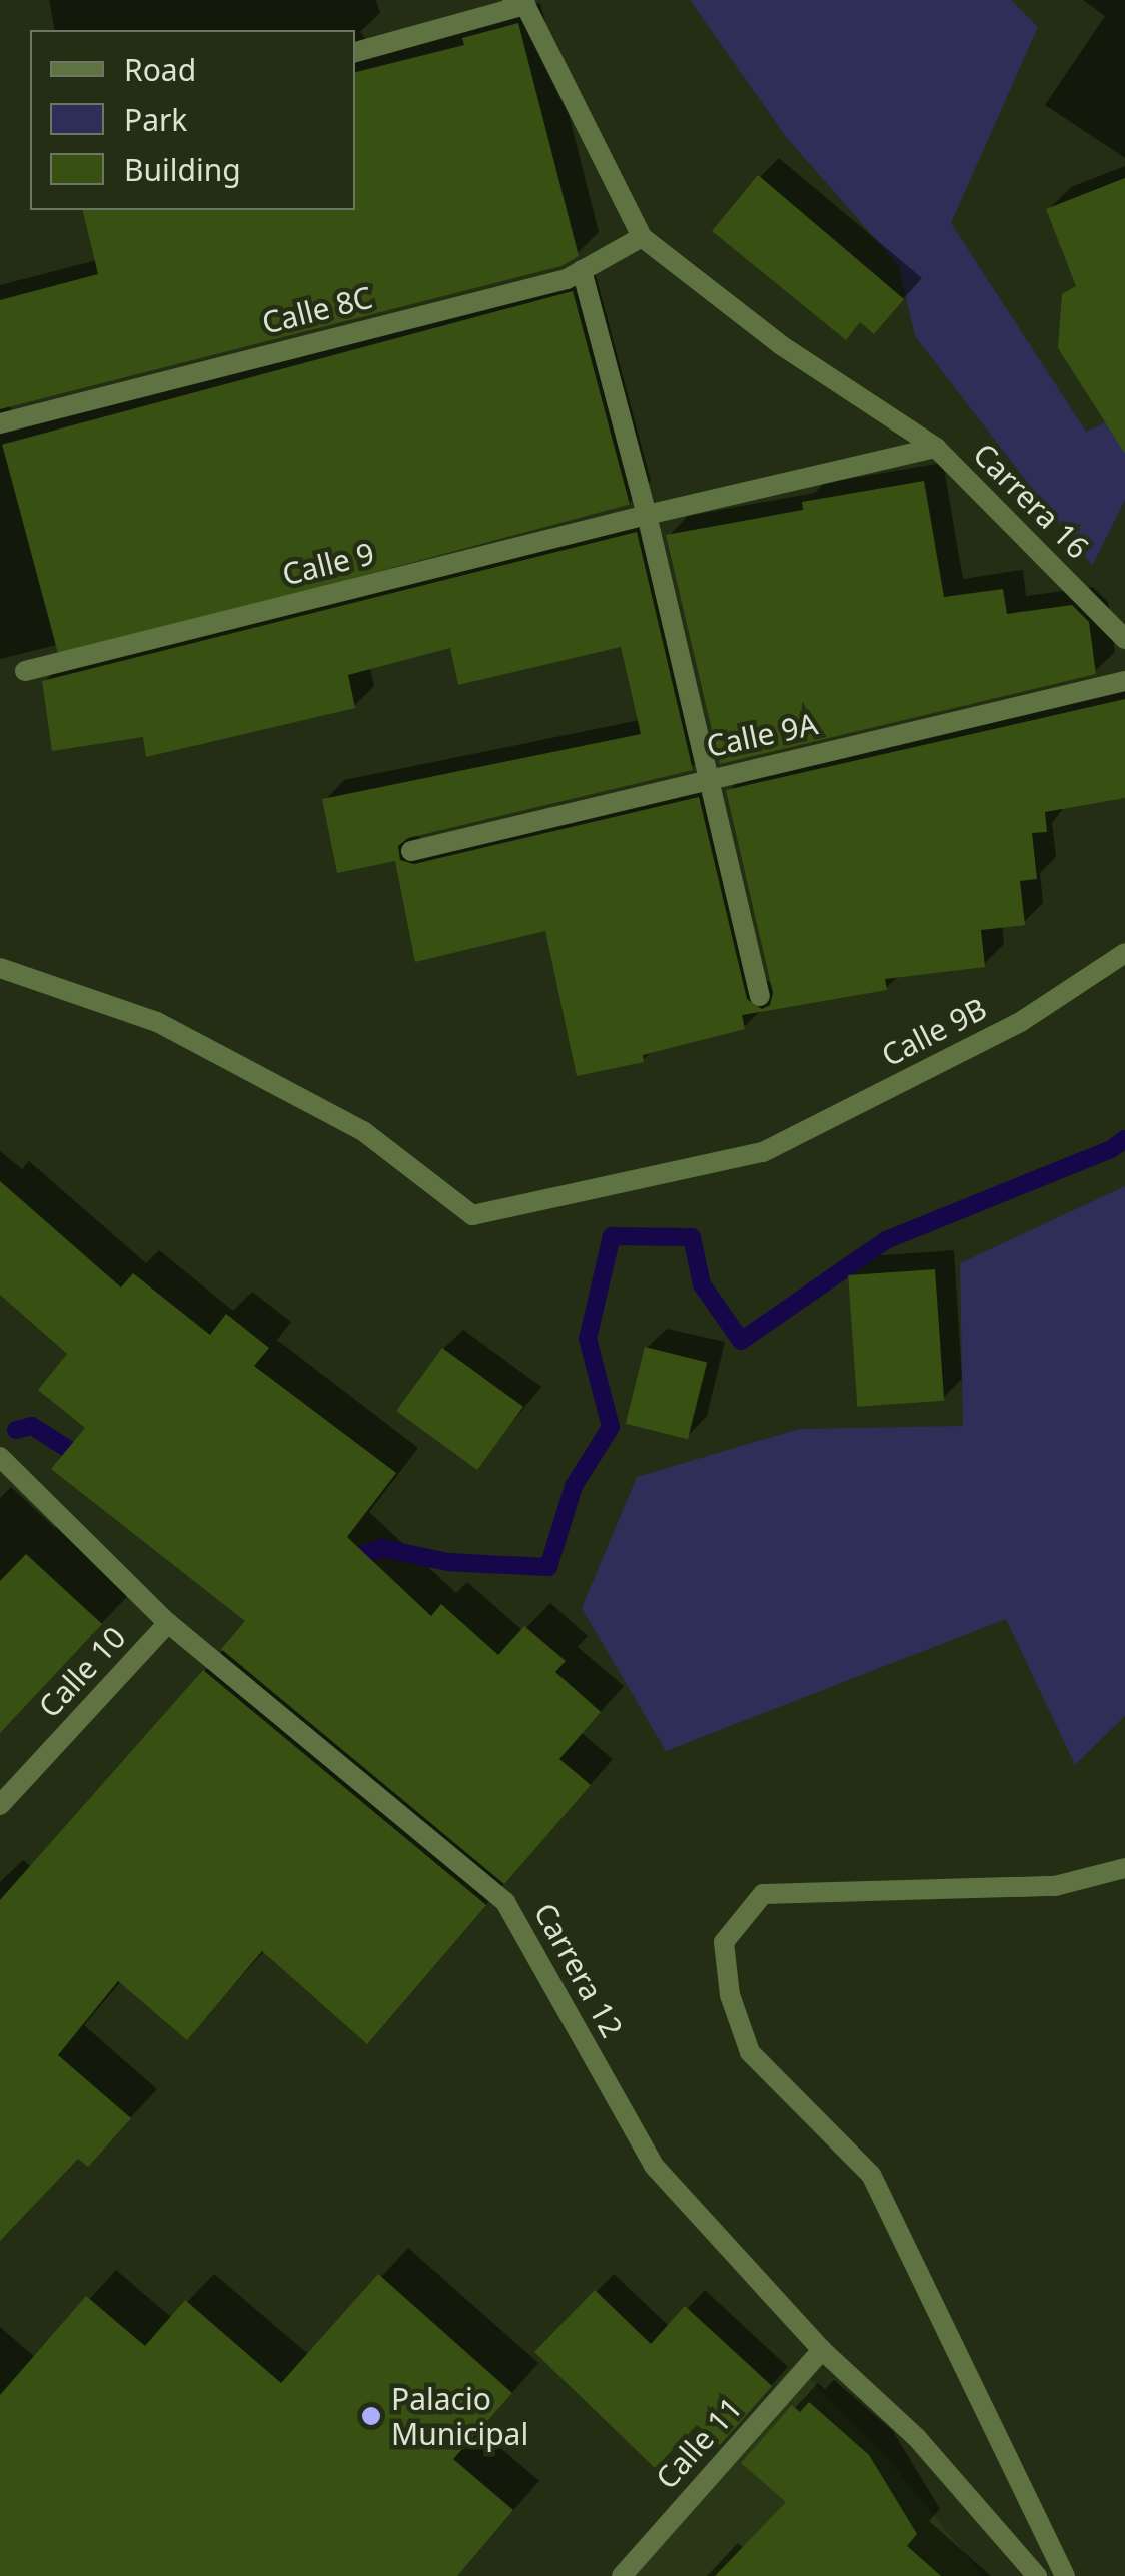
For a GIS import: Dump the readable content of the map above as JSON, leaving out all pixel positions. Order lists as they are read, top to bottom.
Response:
{
  "streets": {
    "street": [
      "Calle 8C",
      "Carrera 16",
      "Calle 9",
      "Calle 9A",
      "Calle 9B",
      "Calle 10",
      "Carrera 12",
      "Calle 11"
    ]
  },
  "crossings": [
    ["Calle 8C", "Carrera 16"],
    ["Carrera 16", "Calle 9"],
    ["Calle 10", "Carrera 12"],
    ["Carrera 12", "Calle 11"]
  ],
  "places": ["Palacio Municipal"],
  "legend": ["Road", "Park", "Building"]
}
